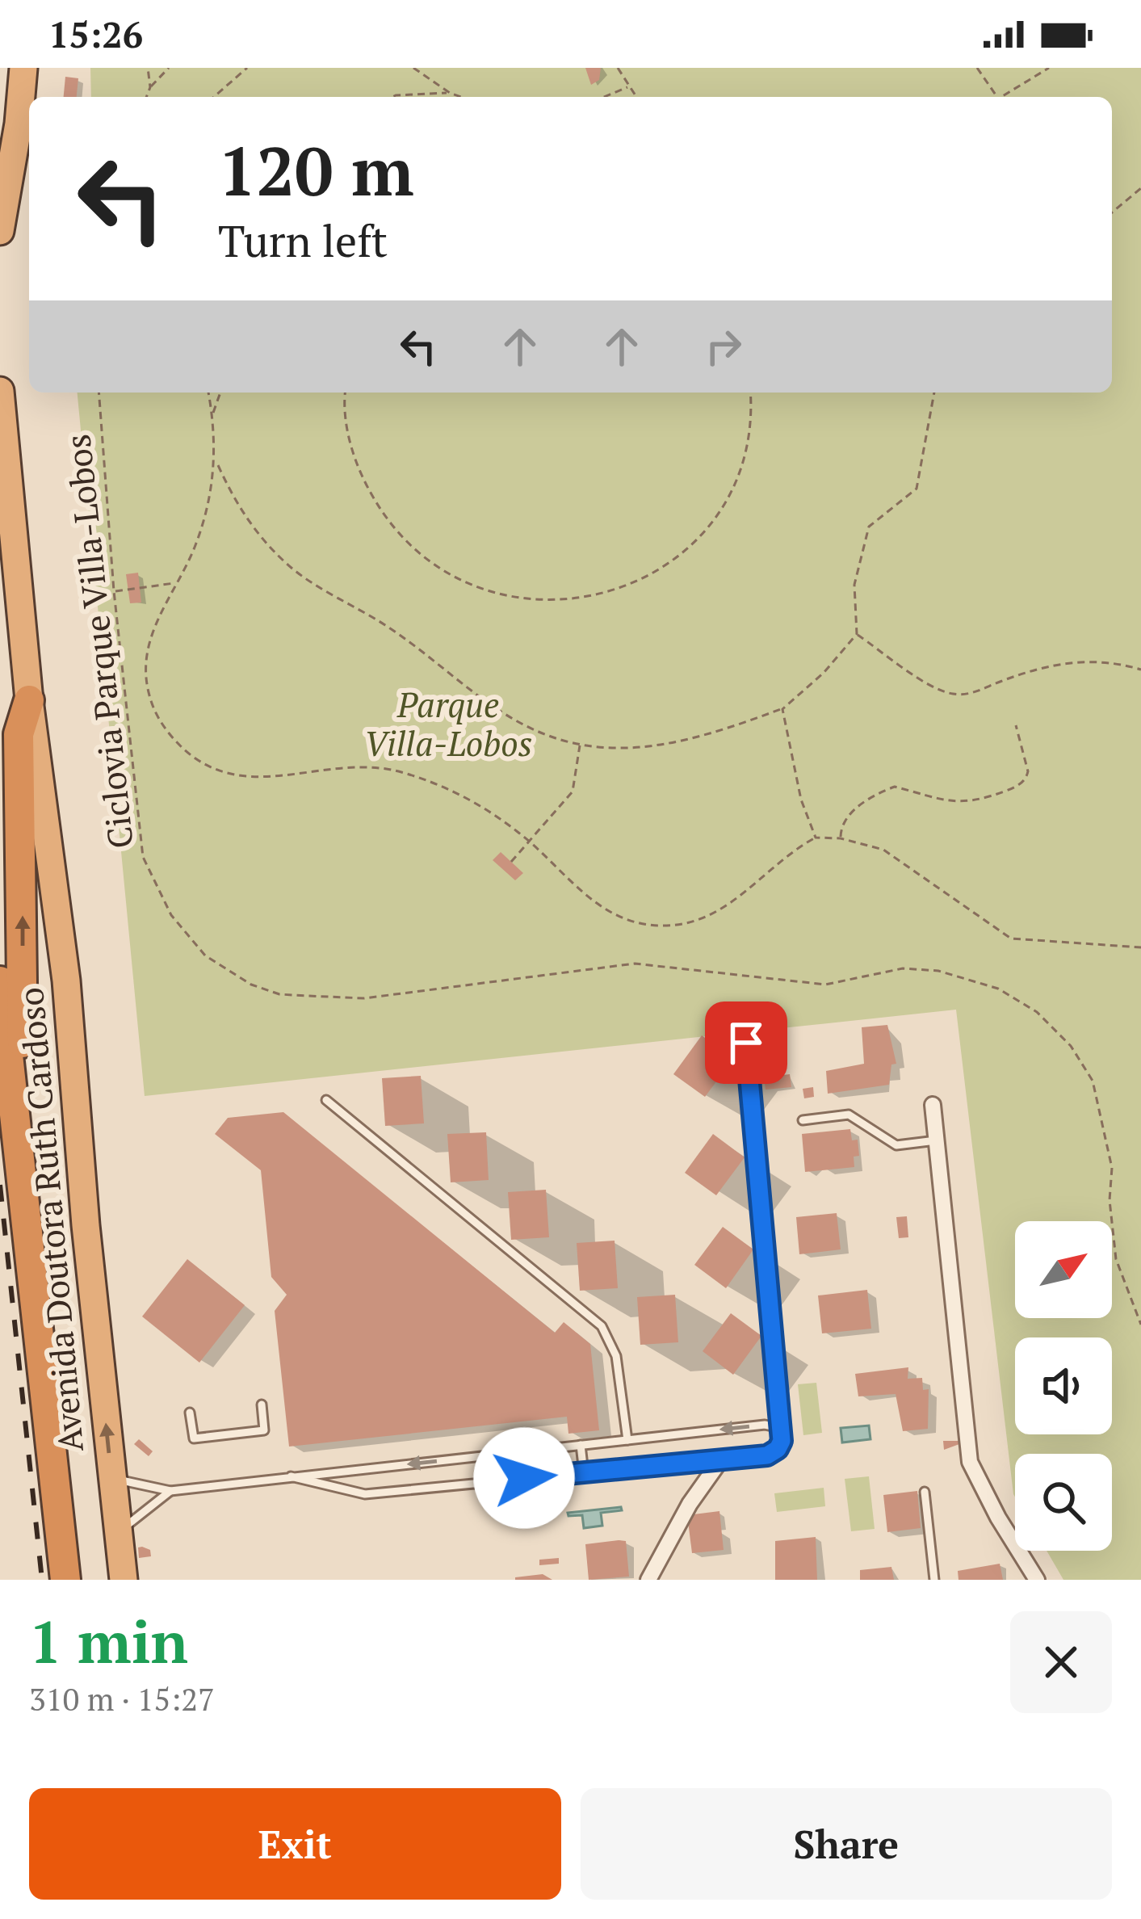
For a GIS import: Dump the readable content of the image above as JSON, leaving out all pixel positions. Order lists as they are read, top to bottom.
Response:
{
  "streets": {
    "highway": ["Avenida Doutora Ruth Cardoso"],
    "path": ["Ciclovia Parque Villa-Lobos"]
  },
  "parks": ["Parque Villa-Lobos"],
  "north": "top right",
  "page": {
    "status": "15:26",
    "turn": ["120 m", "Turn left"],
    "heading": ["1 min", "310 m · 15:27"],
    "buttons": ["Exit", "Share"]
  }
}
